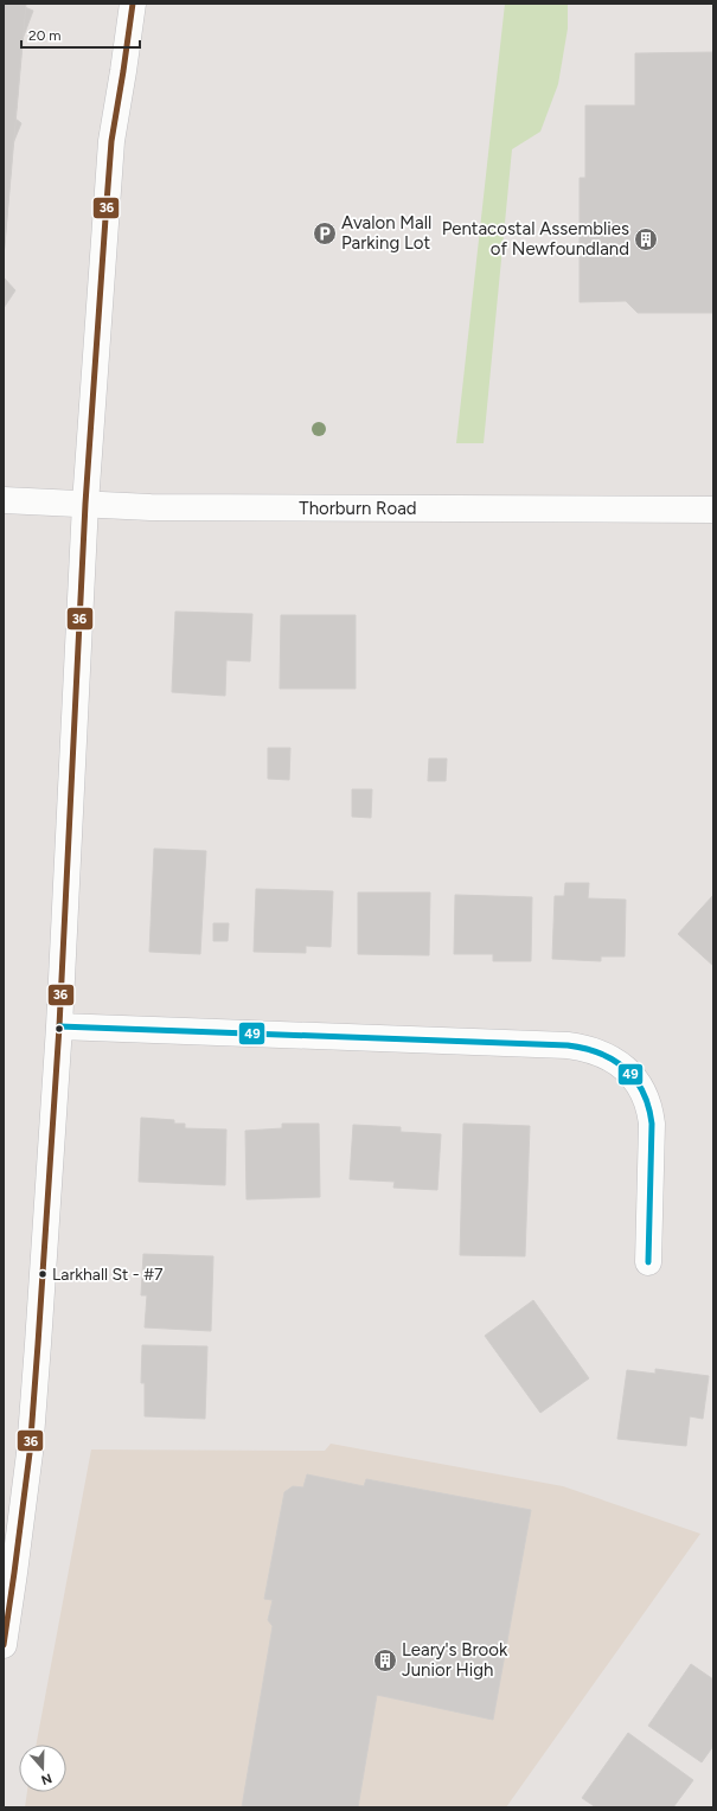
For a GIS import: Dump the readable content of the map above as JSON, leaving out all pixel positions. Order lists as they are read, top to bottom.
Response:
{
  "streets": {
    "street": ["Thorburn Road"]
  },
  "places": {
    "parking": ["Avalon Mall Parking Lot"],
    "building": ["Pentacostal Assemblies of Newfoundland", "Leary's Brook Junior High"],
    "other": ["Larkhall St - #7"]
  },
  "lines": ["transit line 36", "transit line 49"],
  "scale_bar": "20 m",
  "north": "bottom"
}
